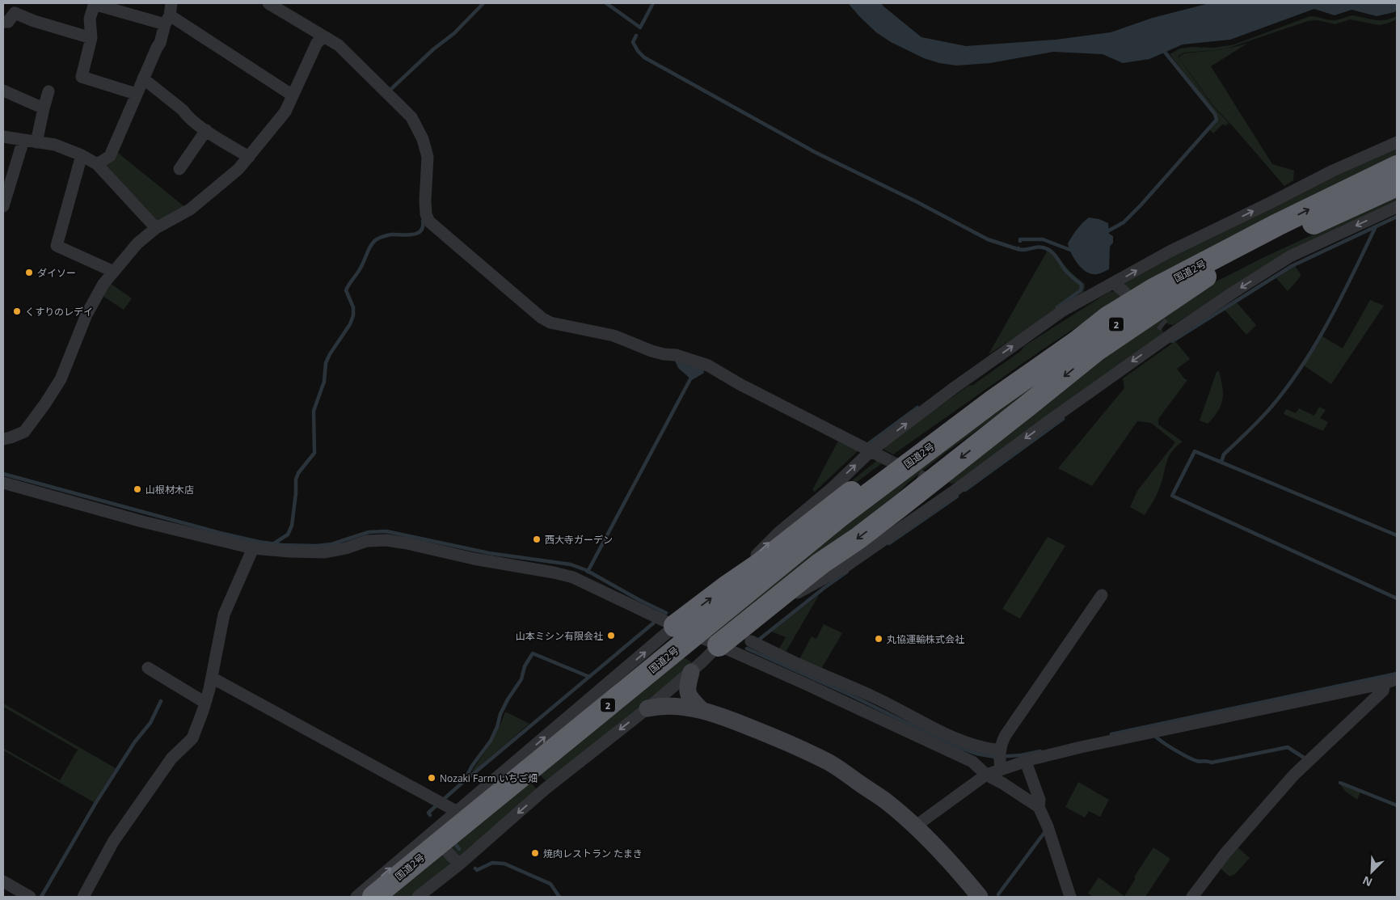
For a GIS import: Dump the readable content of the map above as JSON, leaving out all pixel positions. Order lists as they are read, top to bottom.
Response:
{
  "streets": {
    "highway": ["国道2号", "2"]
  },
  "places": [
    "ダイソー",
    "くすりのレデイ",
    "山根材木店",
    "西大寺ガーデン",
    "山本ミシン有限会社",
    "丸協運輸株式会社",
    "Nozaki Farm いちご畑",
    "焼肉レストラン たまき"
  ],
  "north": "bottom left"
}
